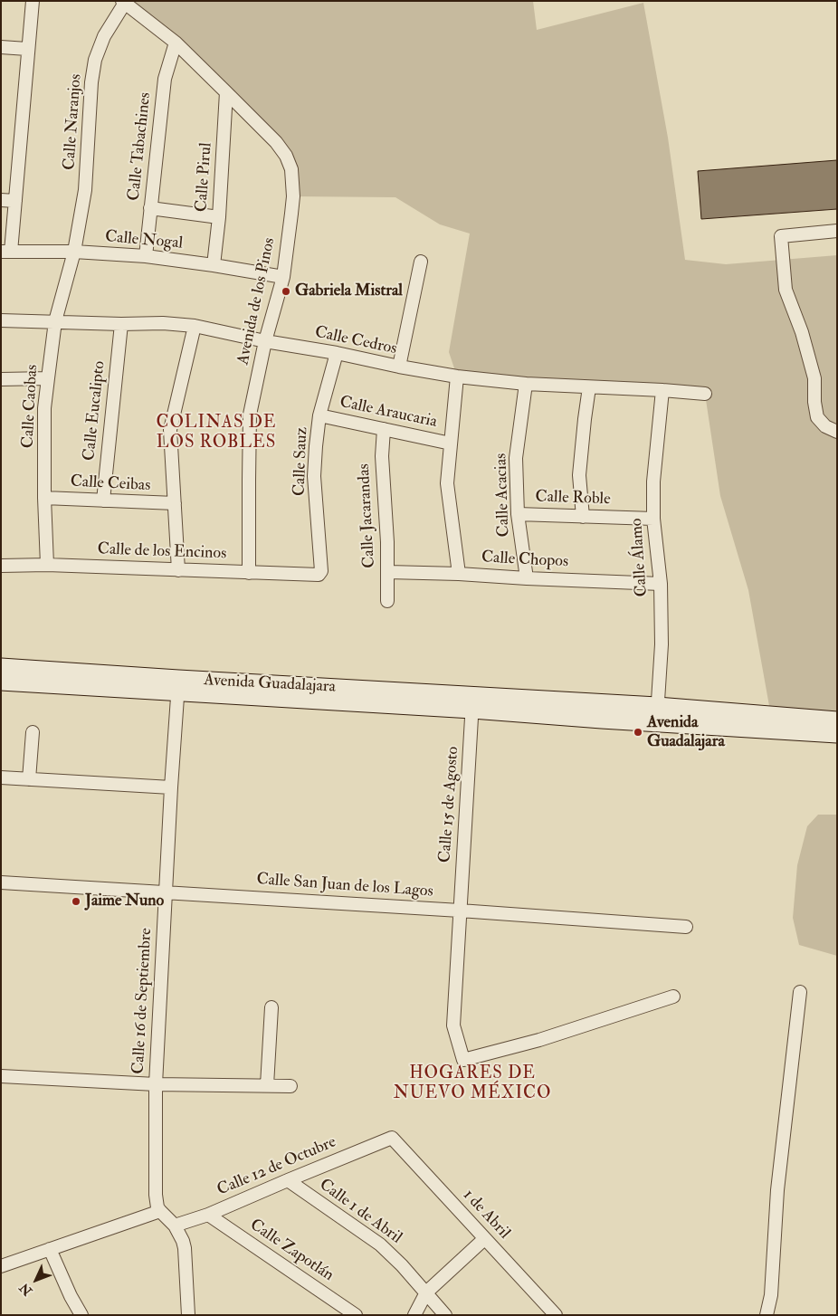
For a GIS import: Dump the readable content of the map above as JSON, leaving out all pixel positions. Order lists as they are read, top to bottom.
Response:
{
  "streets": {
    "street": [
      "Calle Naranjos",
      "Calle Tabachines",
      "Calle Pirul",
      "Calle Nogal",
      "Avenida de los Pinos",
      "Calle Cedros",
      "Calle Caobas",
      "Calle Eucalipto",
      "Calle Araucaria",
      "Calle Sauz",
      "Calle Ceibas",
      "Calle Acacias",
      "Calle Roble",
      "Calle Jacarandas",
      "Calle de los Encinos",
      "Calle Álamo",
      "Calle Chopos",
      "Avenida Guadalajara",
      "Calle 15 de Agosto",
      "Calle San Juan de los Lagos",
      "Calle 16 de Septiembre",
      "Calle 12 de Octubre",
      "Calle 1 de Abril",
      "1 de Abril",
      "Calle Zapotlán"
    ]
  },
  "crossings": [
    ["Calle Naranjos", "Calle Nogal"],
    ["Calle Naranjos", "Avenida de los Pinos"],
    ["Calle Naranjos", "Calle Caobas"],
    ["Calle Tabachines", "Calle Nogal"],
    ["Calle Tabachines", "Avenida de los Pinos"],
    ["Calle Pirul", "Calle Nogal"],
    ["Calle Pirul", "Avenida de los Pinos"],
    ["Calle Nogal", "Avenida de los Pinos"],
    ["Calle Nogal", "Calle Caobas"],
    ["Avenida de los Pinos", "Calle Cedros"],
    ["Avenida de los Pinos", "Calle de los Encinos"],
    ["Calle Cedros", "Calle Caobas"],
    ["Calle Cedros", "Calle Eucalipto"],
    ["Calle Cedros", "Calle Sauz"],
    ["Calle Cedros", "Calle Acacias"],
    ["Calle Cedros", "Calle Álamo"],
    ["Calle Caobas", "Calle Ceibas"],
    ["Calle Caobas", "Calle de los Encinos"],
    ["Calle Eucalipto", "Calle Ceibas"],
    ["Calle Araucaria", "Calle Sauz"],
    ["Calle Araucaria", "Calle Jacarandas"],
    ["Calle Sauz", "Calle de los Encinos"],
    ["Calle Acacias", "Calle Roble"],
    ["Calle Acacias", "Calle Chopos"],
    ["Calle Roble", "Calle Álamo"],
    ["Calle Jacarandas", "Calle Chopos"],
    ["Calle Álamo", "Calle Chopos"],
    ["Calle Álamo", "Avenida Guadalajara"],
    ["Avenida Guadalajara", "Calle 15 de Agosto"],
    ["Avenida Guadalajara", "Calle 16 de Septiembre"],
    ["Calle 15 de Agosto", "Calle San Juan de los Lagos"],
    ["Calle San Juan de los Lagos", "Calle 16 de Septiembre"],
    ["Calle 12 de Octubre", "Calle 1 de Abril"],
    ["Calle 12 de Octubre", "1 de Abril"],
    ["Calle 12 de Octubre", "Calle Zapotlán"]
  ],
  "districts": ["COLINAS DE LOS ROBLES", "HOGARES DE NUEVO MÉXICO"],
  "places": ["Gabriela Mistral", "Avenida Guadalajara", "Jaime Nuno"],
  "north": "bottom left"
}
